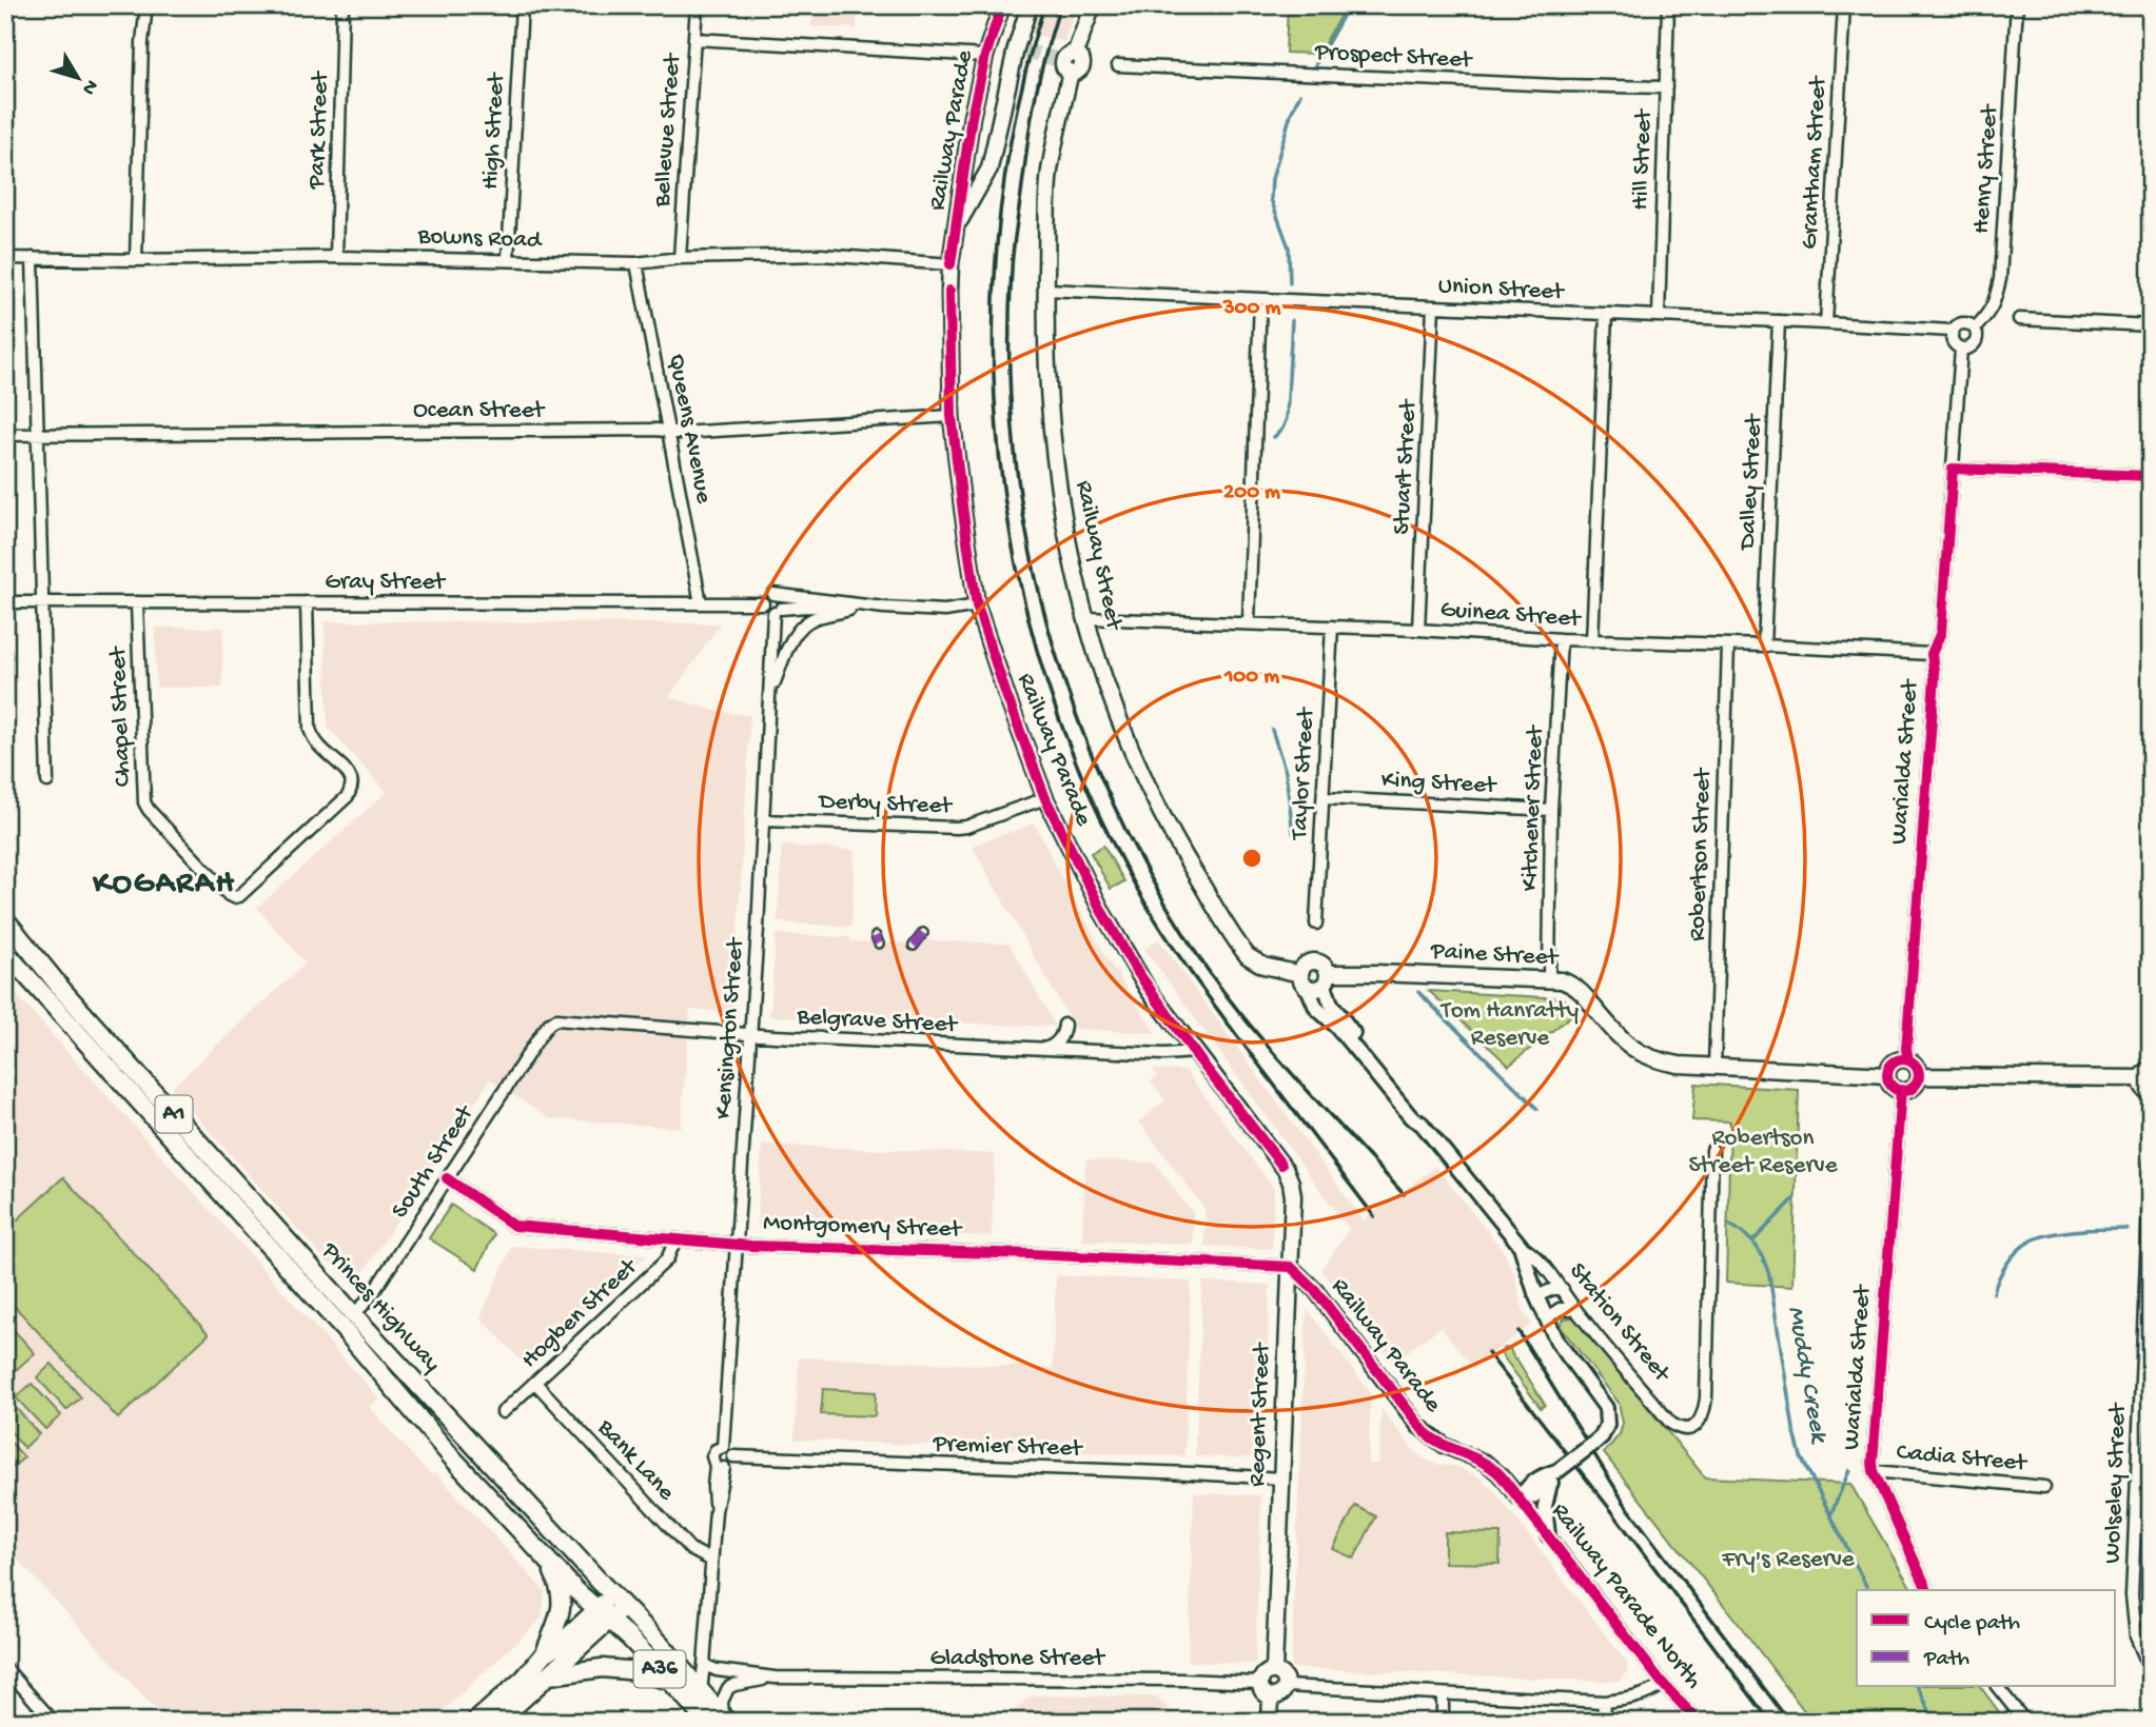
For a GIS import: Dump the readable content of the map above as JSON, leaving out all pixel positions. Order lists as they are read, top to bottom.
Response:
{
  "streets": {
    "highway": ["A1", "Princes Highway", "A36"],
    "main road": [
      "Railway Parade",
      "Railway Street",
      "Paine Street",
      "Regent Street"
    ],
    "street": [
      "Prospect Street",
      "Park Street",
      "Bellevue Street",
      "High Street",
      "Hill Street",
      "Grantham Street",
      "Henry Street",
      "Bowns Road",
      "Union Street",
      "Ocean Street",
      "Queens Avenue",
      "Stuart Street",
      "Dalley Street",
      "Gray Street",
      "Guinea Street",
      "Chapel Street",
      "Warialda Street",
      "Taylor Street",
      "King Street",
      "Derby Street",
      "Kitchener Street",
      "Robertson Street",
      "Belgrave Street",
      "Kensington Street",
      "South Street",
      "Montgomery Street",
      "Hogben Street",
      "Station Street",
      "Premier Street",
      "Cadia Street",
      "Bank Lane",
      "Wolseley Street",
      "Railway Parade North",
      "Gladstone Street"
    ]
  },
  "crossings": [
    ["Prospect Street", "Hill Street"],
    ["Park Street", "Bowns Road"],
    ["Bellevue Street", "Bowns Road"],
    ["Railway Parade", "Bowns Road"],
    ["Railway Parade", "Ocean Street"],
    ["Railway Parade", "Derby Street"],
    ["Railway Parade", "Belgrave Street"],
    ["Railway Parade", "Montgomery Street"],
    ["Railway Parade", "Station Street"],
    ["Railway Parade", "Regent Street"],
    ["Railway Parade", "Railway Parade North"],
    ["High Street", "Bowns Road"],
    ["Hill Street", "Union Street"],
    ["Grantham Street", "Union Street"],
    ["Henry Street", "Union Street"],
    ["Henry Street", "Warialda Street"],
    ["Bowns Road", "Queens Avenue"],
    ["Union Street", "Stuart Street"],
    ["Union Street", "Dalley Street"],
    ["Union Street", "Railway Street"],
    ["Union Street", "Warialda Street"],
    ["Ocean Street", "Queens Avenue"],
    ["Queens Avenue", "Gray Street"],
    ["Stuart Street", "Guinea Street"],
    ["Dalley Street", "Guinea Street"],
    ["Railway Street", "Guinea Street"],
    ["Railway Street", "Paine Street"],
    ["Railway Street", "Station Street"],
    ["Gray Street", "Chapel Street"],
    ["Gray Street", "Kensington Street"],
    ["Guinea Street", "Warialda Street"],
    ["Guinea Street", "Taylor Street"],
    ["Guinea Street", "Kitchener Street"],
    ["Guinea Street", "Robertson Street"],
    ["Warialda Street", "Paine Street"],
    ["Warialda Street", "Cadia Street"],
    ["Taylor Street", "King Street"],
    ["King Street", "Kitchener Street"],
    ["Derby Street", "Kensington Street"],
    ["Kitchener Street", "Paine Street"],
    ["Robertson Street", "Paine Street"],
    ["Paine Street", "Station Street"],
    ["Belgrave Street", "Kensington Street"],
    ["Belgrave Street", "South Street"],
    ["Kensington Street", "Montgomery Street"],
    ["Kensington Street", "Premier Street"],
    ["A1", "Princes Highway"],
    ["South Street", "Montgomery Street"],
    ["South Street", "Princes Highway"],
    ["Montgomery Street", "Hogben Street"],
    ["Montgomery Street", "Regent Street"],
    ["Princes Highway", "Gladstone Street"],
    ["Hogben Street", "Bank Lane"],
    ["Station Street", "Railway Parade North"],
    ["Regent Street", "Premier Street"],
    ["Regent Street", "Gladstone Street"]
  ],
  "districts": ["KOGARAH"],
  "water": ["Muddy Creek"],
  "parks": ["Tom Hanratty Reserve", "Robertson Street Reserve", "Fry's Reserve"],
  "legend": ["Cycle path", "Path"],
  "north": "bottom right",
  "rings": ["300 m", "200 m", "100 m"]
}
